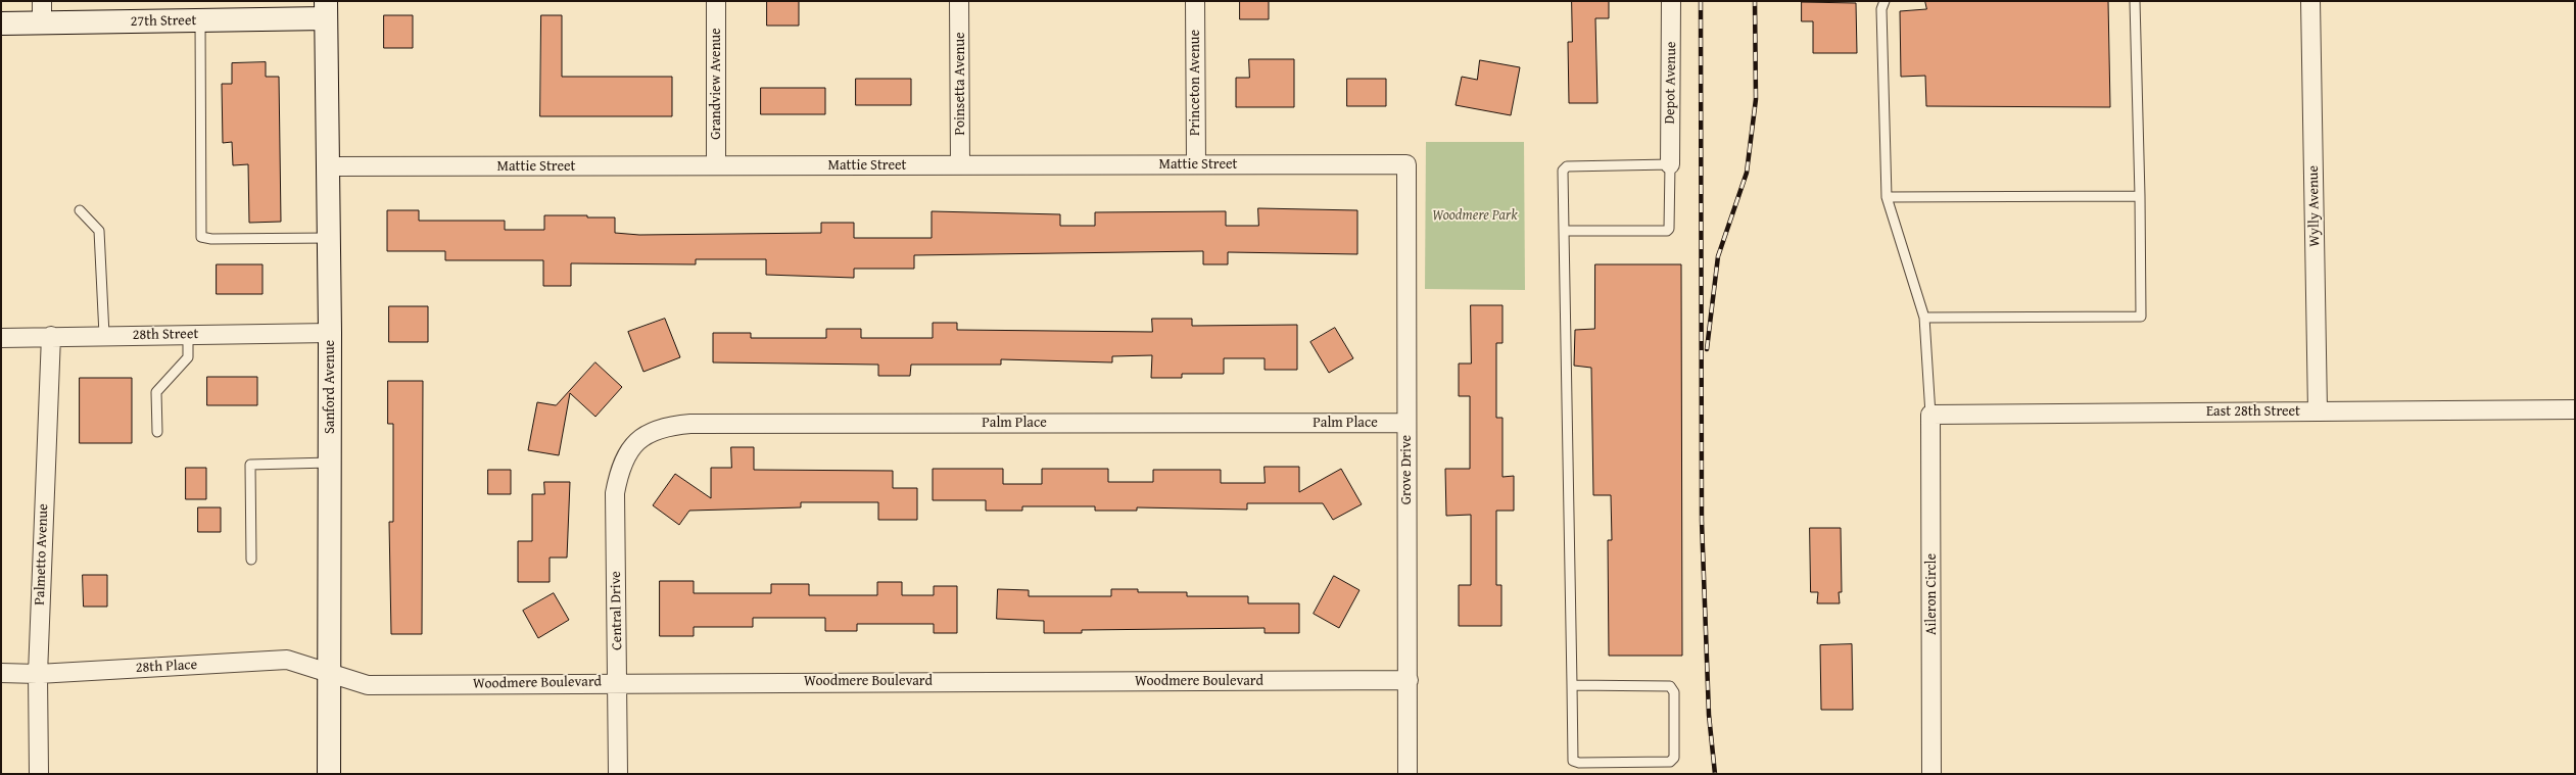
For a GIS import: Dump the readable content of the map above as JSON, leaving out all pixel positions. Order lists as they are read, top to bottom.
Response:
{
  "streets": {
    "main road": ["27th Street", "Sanford Avenue"],
    "street": [
      "Princeton Avenue",
      "Depot Avenue",
      "Grandview Avenue",
      "Poinsetta Avenue",
      "Mattie Street",
      "Wylly Avenue",
      "28th Street",
      "East 28th Street",
      "Palm Place",
      "Grove Drive",
      "Palmetto Avenue",
      "Aileron Circle",
      "Central Drive",
      "28th Place",
      "Woodmere Boulevard"
    ]
  },
  "crossings": [
    ["27th Street", "Sanford Avenue"],
    ["Princeton Avenue", "Mattie Street"],
    ["Grandview Avenue", "Mattie Street"],
    ["Poinsetta Avenue", "Mattie Street"],
    ["Mattie Street", "Sanford Avenue"],
    ["Mattie Street", "Grove Drive"],
    ["Wylly Avenue", "East 28th Street"],
    ["28th Street", "Sanford Avenue"],
    ["28th Street", "Palmetto Avenue"],
    ["Sanford Avenue", "28th Place"],
    ["Sanford Avenue", "Woodmere Boulevard"],
    ["East 28th Street", "Aileron Circle"],
    ["Palm Place", "Grove Drive"],
    ["Palm Place", "Central Drive"],
    ["Grove Drive", "Woodmere Boulevard"],
    ["Palmetto Avenue", "28th Place"],
    ["Central Drive", "Woodmere Boulevard"],
    ["28th Place", "Woodmere Boulevard"]
  ],
  "parks": ["Woodmere Park"]
}
